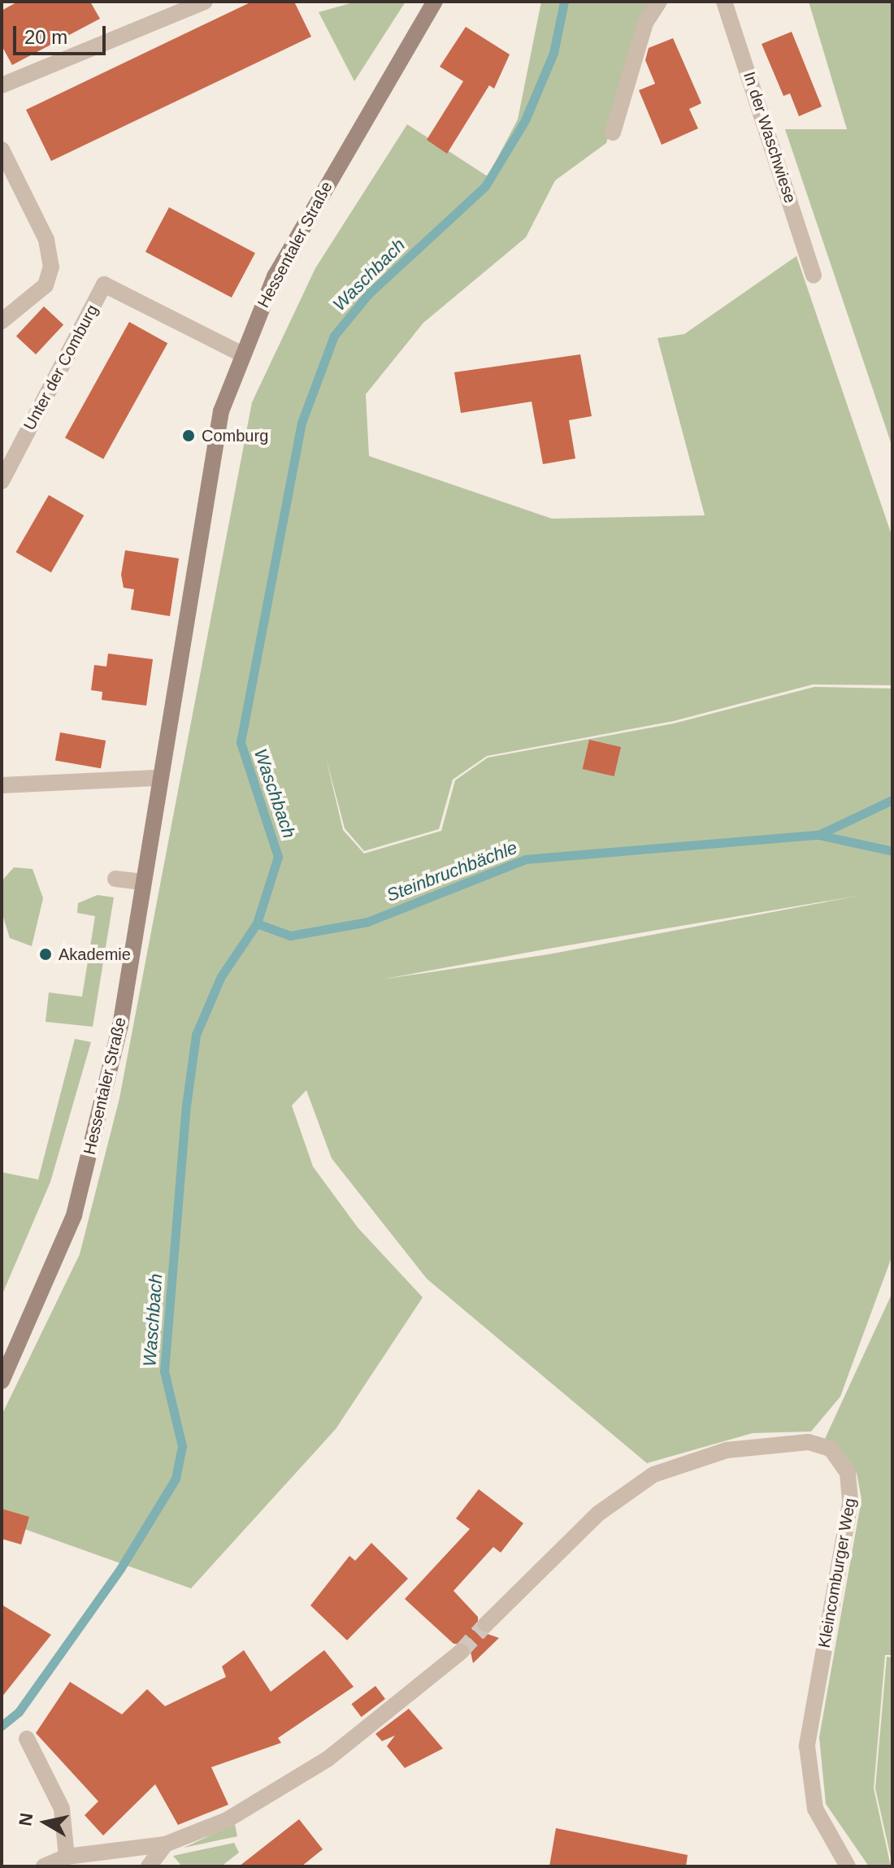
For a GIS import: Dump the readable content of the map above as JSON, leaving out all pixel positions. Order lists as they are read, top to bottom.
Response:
{
  "streets": {
    "main road": ["Hessentaler Straße"],
    "street": ["In der Waschwiese", "Unter der Comburg", "Kleincomburger Weg"]
  },
  "crossings": [
    ["Hessentaler Straße", "Unter der Comburg"]
  ],
  "water": ["Waschbach", "Steinbruchbächle"],
  "places": ["Comburg", "Akademie"],
  "scale_bar": "20 m",
  "north": "left"
}
